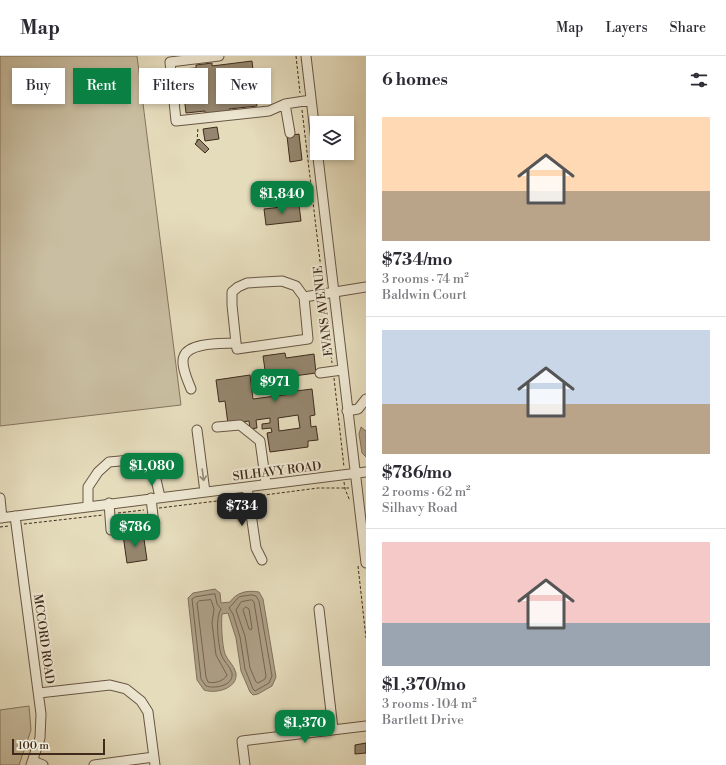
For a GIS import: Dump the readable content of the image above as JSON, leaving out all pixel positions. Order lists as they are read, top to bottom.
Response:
{
  "streets": {
    "street": ["EVANS AVENUE", "SILHAVY ROAD", "MCCORD ROAD"]
  },
  "crossings": [
    ["EVANS AVENUE", "SILHAVY ROAD"],
    ["SILHAVY ROAD", "MCCORD ROAD"]
  ],
  "scale_bar": "100 m",
  "page": {
    "header": "Map",
    "nav": ["Map", "Layers", "Share"],
    "heading": "6 homes",
    "chip": [
      "Buy",
      "Rent",
      "Filters",
      "New"
    ],
    "list": [
      {
        "name": "$734/mo",
        "note": "3 rooms · 74 m² · Baldwin Court"
      },
      {
        "name": "$786/mo",
        "note": "2 rooms · 62 m² · Silhavy Road"
      },
      {
        "name": "$1,370/mo",
        "note": "3 rooms · 104 m² · Bartlett Drive"
      }
    ],
    "price": [
      "$1,840",
      "$971",
      "$1,080",
      "$734",
      "$786",
      "$1,370"
    ],
    "scale": "100 m"
  }
}
